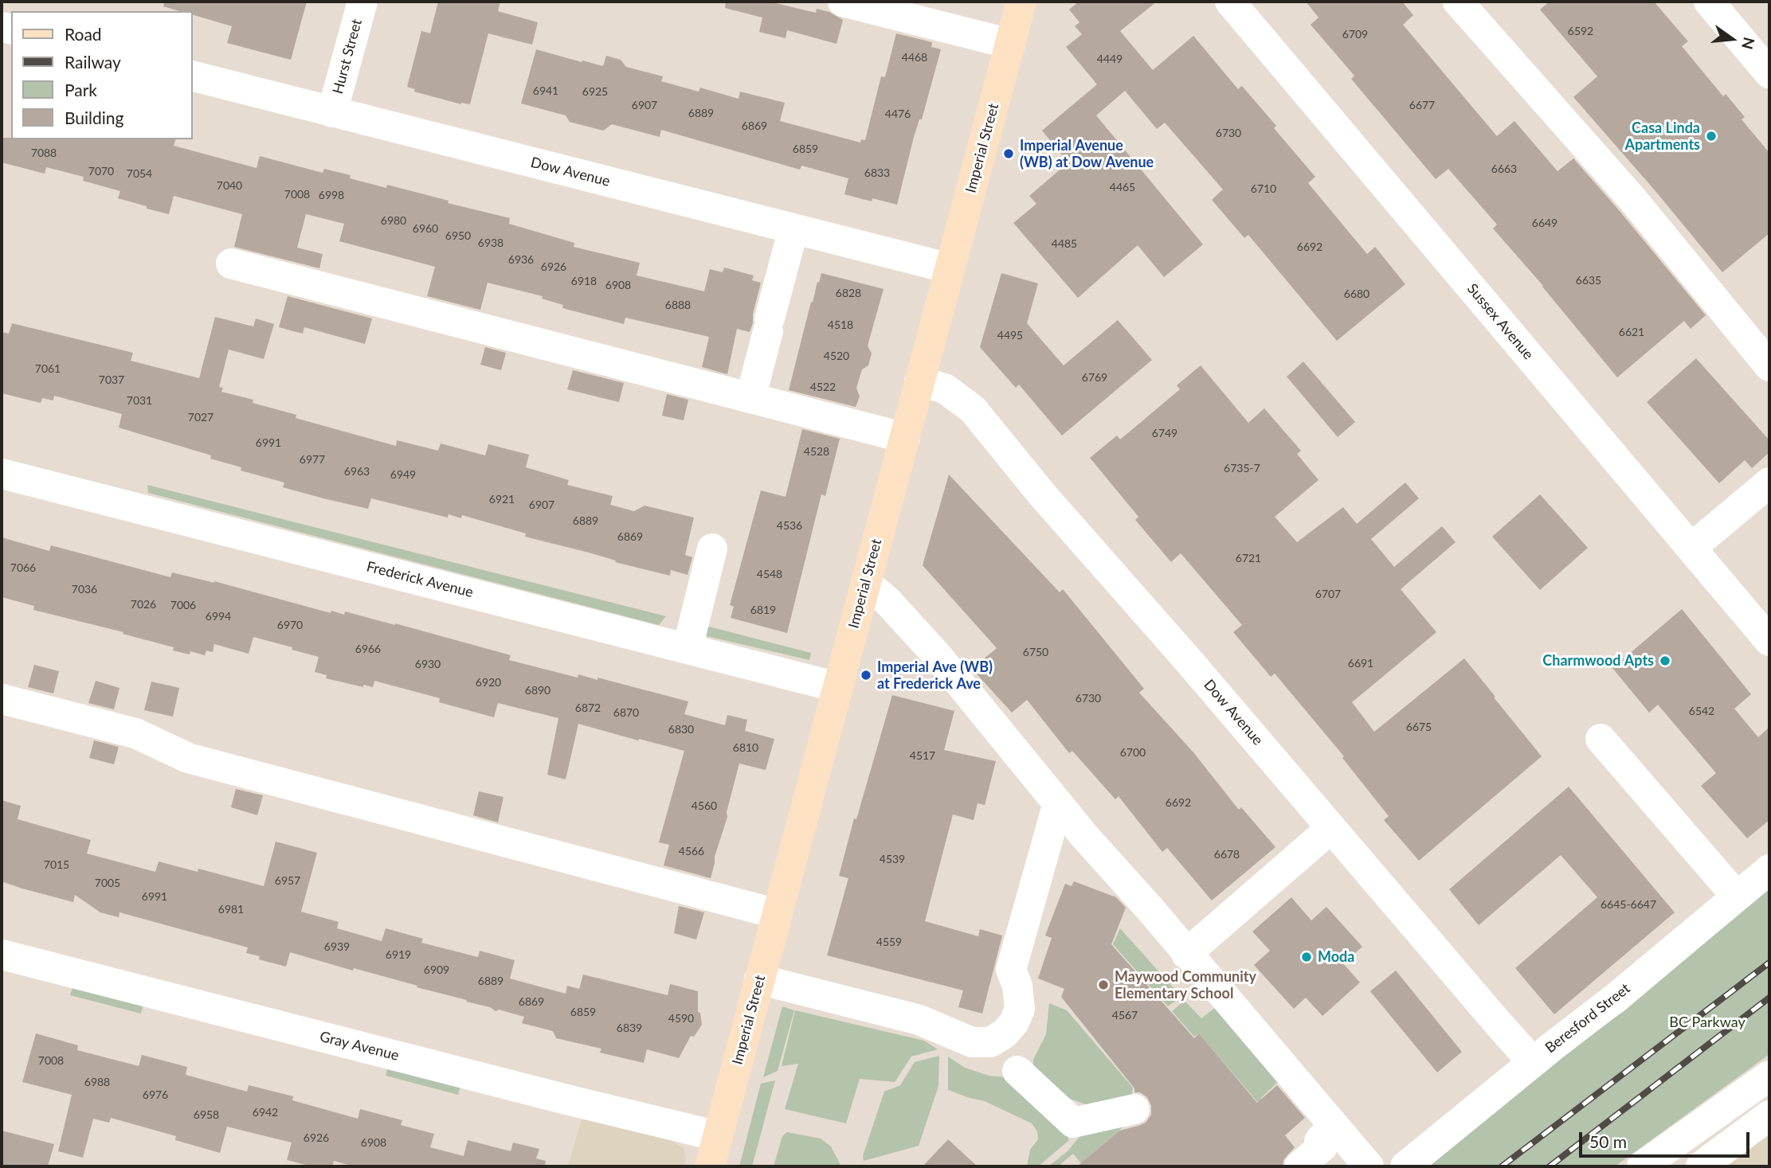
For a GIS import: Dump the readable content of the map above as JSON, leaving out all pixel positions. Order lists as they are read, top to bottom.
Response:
{
  "streets": {
    "main road": ["Imperial Street"],
    "street": [
      "Hurst Street",
      "Dow Avenue",
      "Sussex Avenue",
      "Frederick Avenue",
      "Beresford Street",
      "Gray Avenue"
    ]
  },
  "crossings": [
    ["Hurst Street", "Dow Avenue"],
    ["Imperial Street", "Dow Avenue"],
    ["Imperial Street", "Frederick Avenue"],
    ["Imperial Street", "Gray Avenue"],
    ["Dow Avenue", "Beresford Street"]
  ],
  "parks": ["BC Parkway"],
  "places": [
    "Casa Linda Apartments",
    "Imperial Avenue (WB) at Dow Avenue",
    "Charmwood Apts",
    "Imperial Ave (WB) at Frederick Ave",
    "Moda",
    "Maywood Community Elementary School"
  ],
  "house_numbers": [
    "6592",
    "6709",
    "4468",
    "4449",
    "6941",
    "6925",
    "6907",
    "6677",
    "6889",
    "4476",
    "6869",
    "6730",
    "6859",
    "7088",
    "6663",
    "7070",
    "6833",
    "7054",
    "7040",
    "4465",
    "6710",
    "7008",
    "6998",
    "6980",
    "6649",
    "6960",
    "6950",
    "6938",
    "4485",
    "6692",
    "6936",
    "6926",
    "6635",
    "6918",
    "6908",
    "6828",
    "6680",
    "6888",
    "4518",
    "6621",
    "4495",
    "4520",
    "7061",
    "6769",
    "7037",
    "4522",
    "7031",
    "7027",
    "6749",
    "6991",
    "4528",
    "6977",
    "6735-7",
    "6963",
    "6949",
    "6921",
    "6907",
    "6889",
    "4536",
    "6869",
    "6721",
    "7066",
    "4548",
    "7036",
    "6707",
    "7026",
    "7006",
    "6819",
    "6994",
    "6970",
    "6966",
    "6750",
    "6691",
    "6930",
    "6920",
    "6890",
    "6730",
    "6872",
    "6542",
    "6870",
    "6675",
    "6830",
    "6810",
    "6700",
    "4517",
    "6692",
    "4560",
    "4566",
    "6678",
    "4539",
    "7015",
    "6957",
    "7005",
    "6991",
    "6645-6647",
    "6981",
    "4559",
    "6939",
    "6919",
    "6909",
    "6889",
    "6869",
    "6859",
    "4567",
    "4590",
    "6839",
    "7008",
    "6988",
    "6976",
    "6942",
    "6958",
    "6926",
    "6908"
  ],
  "legend": [
    "Road",
    "Railway",
    "Park",
    "Building"
  ],
  "scale_bar": "50 m",
  "north": "right"
}
